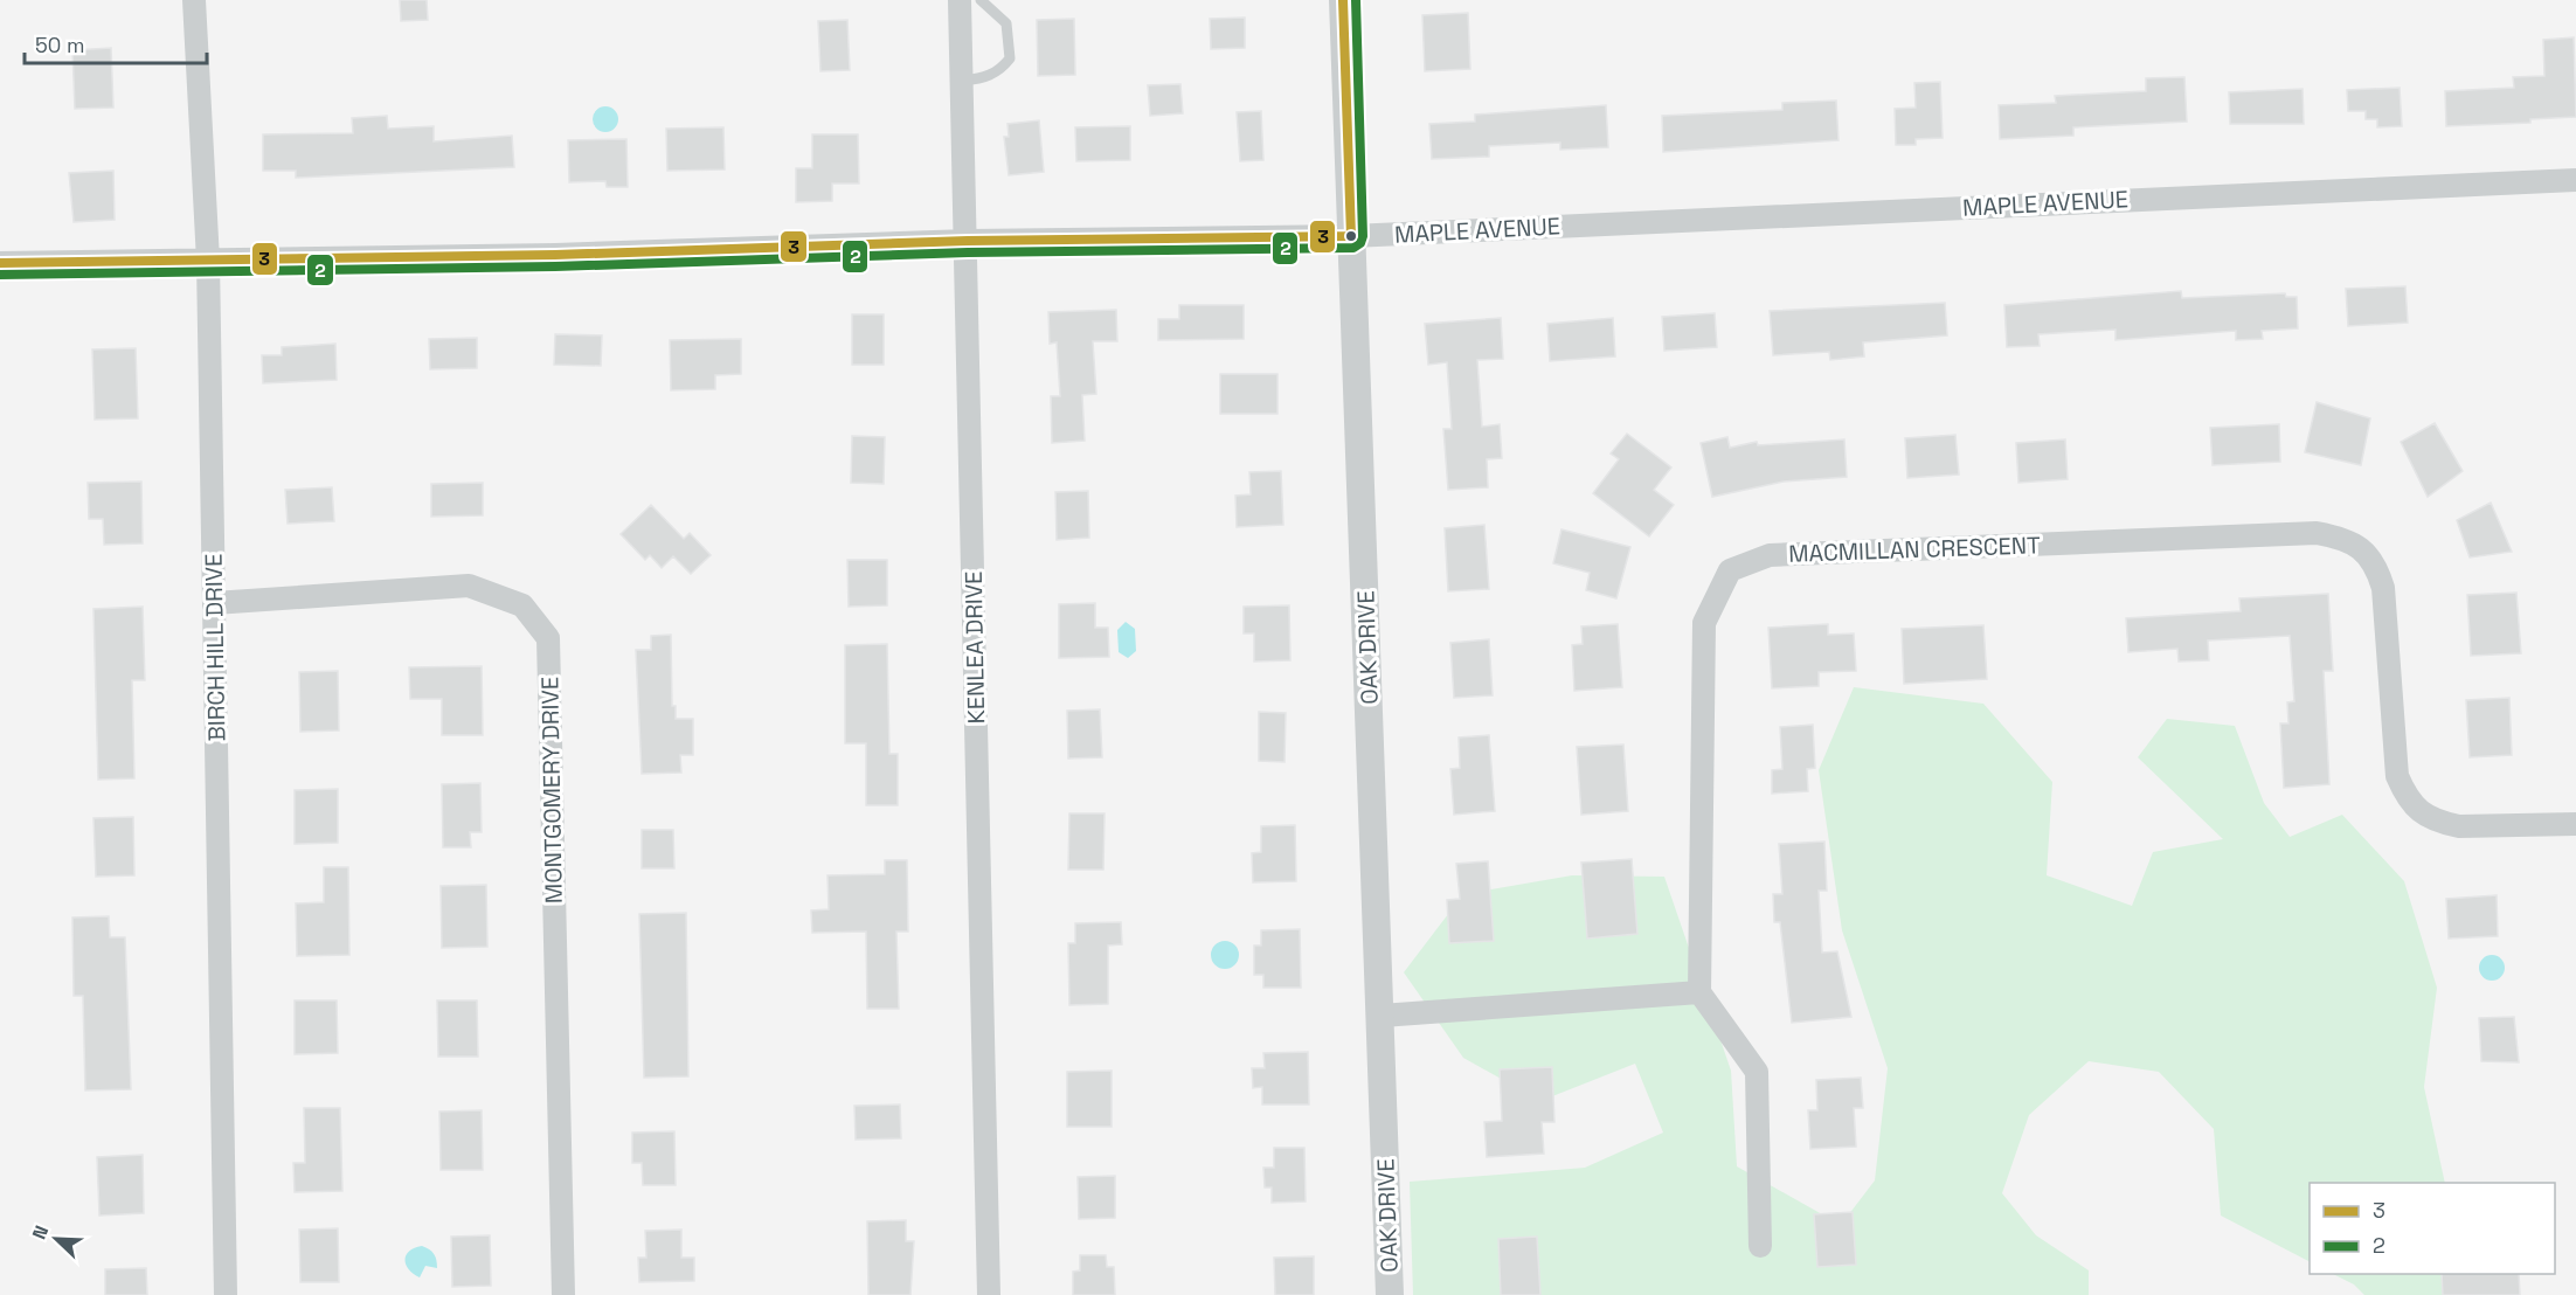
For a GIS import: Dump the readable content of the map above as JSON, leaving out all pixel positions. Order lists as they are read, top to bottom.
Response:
{
  "streets": {
    "street": [
      "MAPLE AVENUE",
      "MACMILLAN CRESCENT",
      "BIRCH HILL DRIVE",
      "KENLEA DRIVE",
      "OAK DRIVE",
      "MONTGOMERY DRIVE"
    ]
  },
  "crossings": [
    ["MAPLE AVENUE", "BIRCH HILL DRIVE"],
    ["MAPLE AVENUE", "KENLEA DRIVE"],
    ["MAPLE AVENUE", "OAK DRIVE"],
    ["BIRCH HILL DRIVE", "MONTGOMERY DRIVE"]
  ],
  "lines": ["transit line 3", "transit line 2"],
  "legend": ["3", "2"],
  "scale_bar": "50 m",
  "north": "top left"
}
